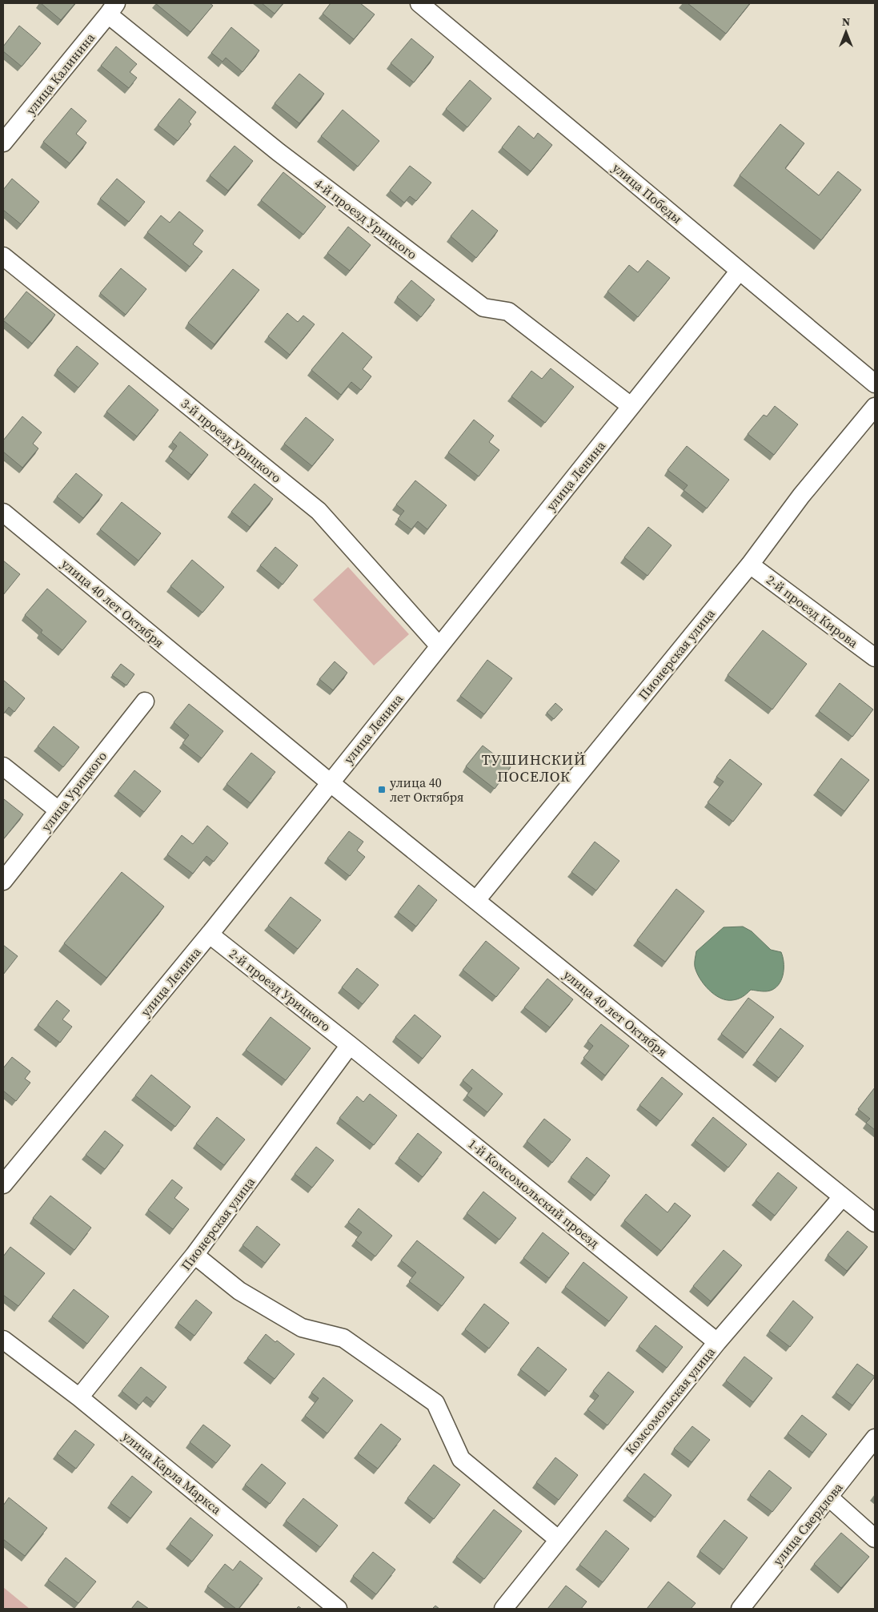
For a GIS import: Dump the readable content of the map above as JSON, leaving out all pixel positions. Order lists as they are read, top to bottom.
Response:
{
  "streets": {
    "street": [
      "улица Калинина",
      "улица Победы",
      "4-й проезд Урицкого",
      "3-й проезд Урицкого",
      "улица Ленина",
      "улица 40 лет Октября",
      "2-й проезд Кирова",
      "Пионерская улица",
      "улица Урицкого",
      "2-й проезд Урицкого",
      "1-й Комсомольский проезд",
      "Комсомольская улица",
      "улица Карла Маркса",
      "улица Свердлова"
    ]
  },
  "crossings": [
    ["улица Калинина", "4-й проезд Урицкого"],
    ["улица Победы", "улица Ленина"],
    ["4-й проезд Урицкого", "улица Ленина"],
    ["3-й проезд Урицкого", "улица Ленина"],
    ["улица Ленина", "улица 40 лет Октября"],
    ["улица Ленина", "2-й проезд Урицкого"],
    ["улица 40 лет Октября", "Пионерская улица"],
    ["улица 40 лет Октября", "Комсомольская улица"],
    ["2-й проезд Кирова", "Пионерская улица"],
    ["Пионерская улица", "2-й проезд Урицкого"],
    ["Пионерская улица", "1-й Комсомольский проезд"],
    ["Пионерская улица", "улица Карла Маркса"],
    ["2-й проезд Урицкого", "1-й Комсомольский проезд"],
    ["1-й Комсомольский проезд", "Комсомольская улица"]
  ],
  "districts": ["ТУШИНСКИЙ ПОСЕЛОК"],
  "places": {
    "transit": ["улица 40 лет Октября"]
  },
  "north": "top"
}
